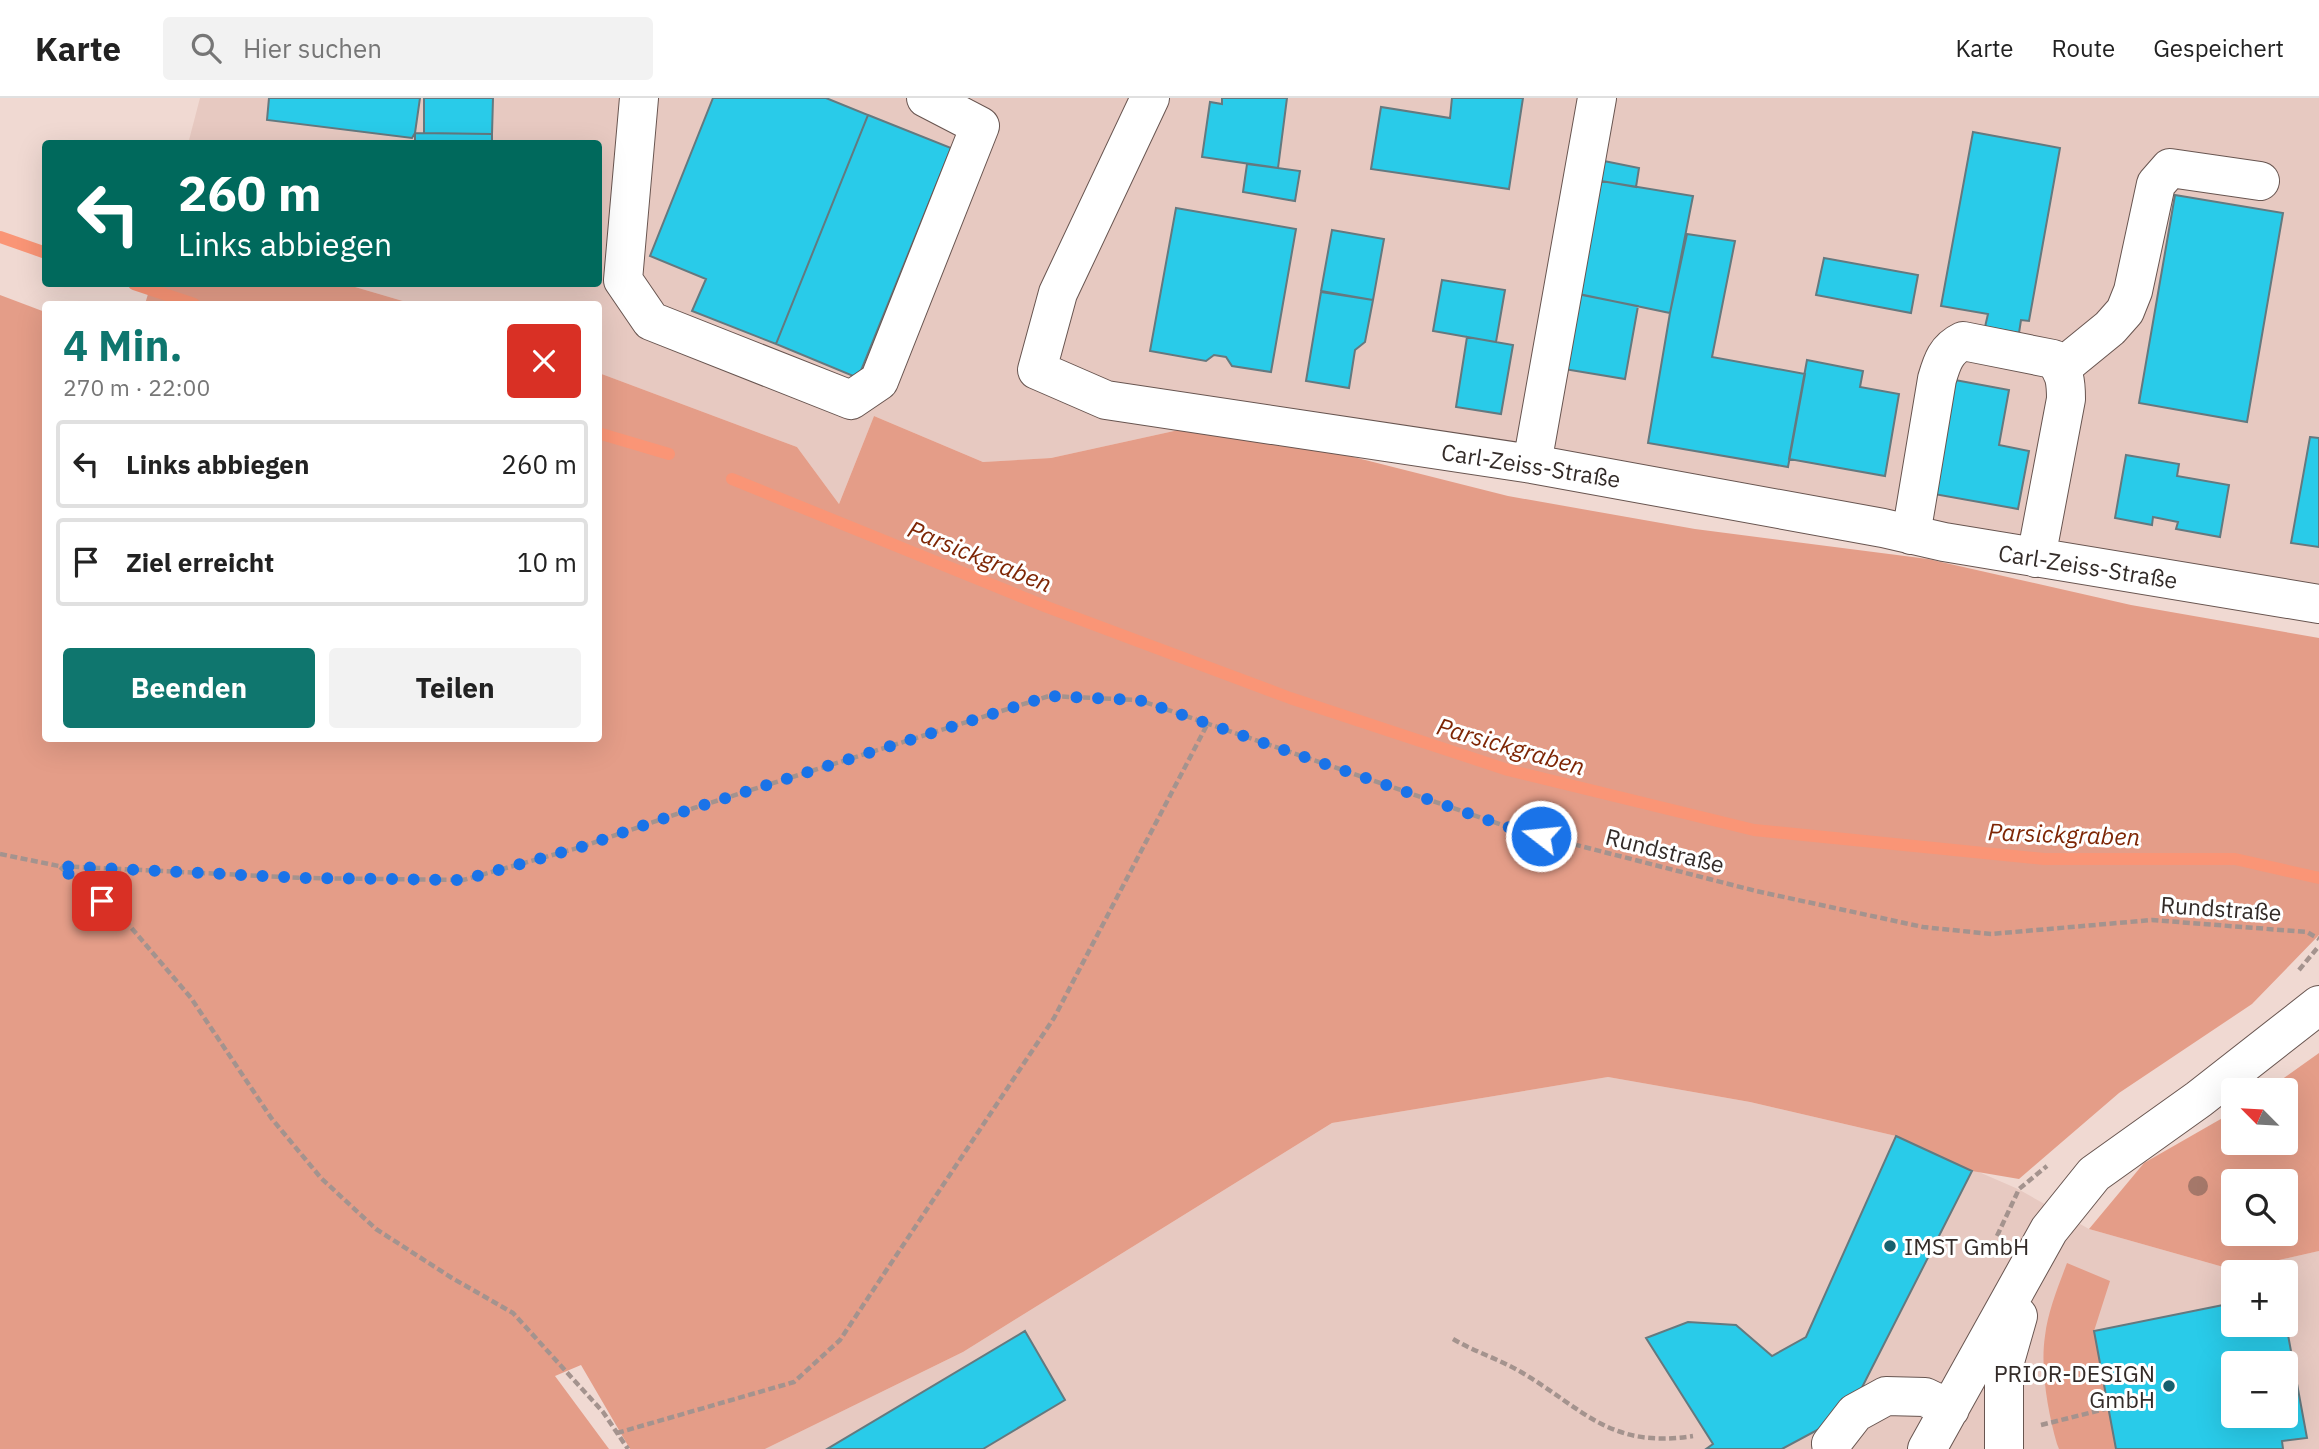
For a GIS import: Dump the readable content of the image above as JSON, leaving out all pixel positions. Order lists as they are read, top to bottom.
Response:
{
  "streets": {
    "street": ["Carl-Zeiss-Straße"],
    "path": ["Rundstraße"]
  },
  "water": ["Parsickgraben"],
  "places": ["IMST GmbH", "PRIOR-DESIGN GmbH"],
  "north": "top left",
  "page": {
    "header": "Karte",
    "search": "Hier suchen",
    "nav": ["Karte", "Route", "Gespeichert"],
    "turn": ["260 m", "Links abbiegen"],
    "heading": ["4 Min.", "270 m · 22:00"],
    "list": [
      {
        "name": "Links abbiegen",
        "value": "260 m"
      },
      {
        "name": "Ziel erreicht",
        "value": "10 m"
      }
    ],
    "buttons": ["Beenden", "Teilen"],
    "map_buttons": ["+", "−"]
  }
}
